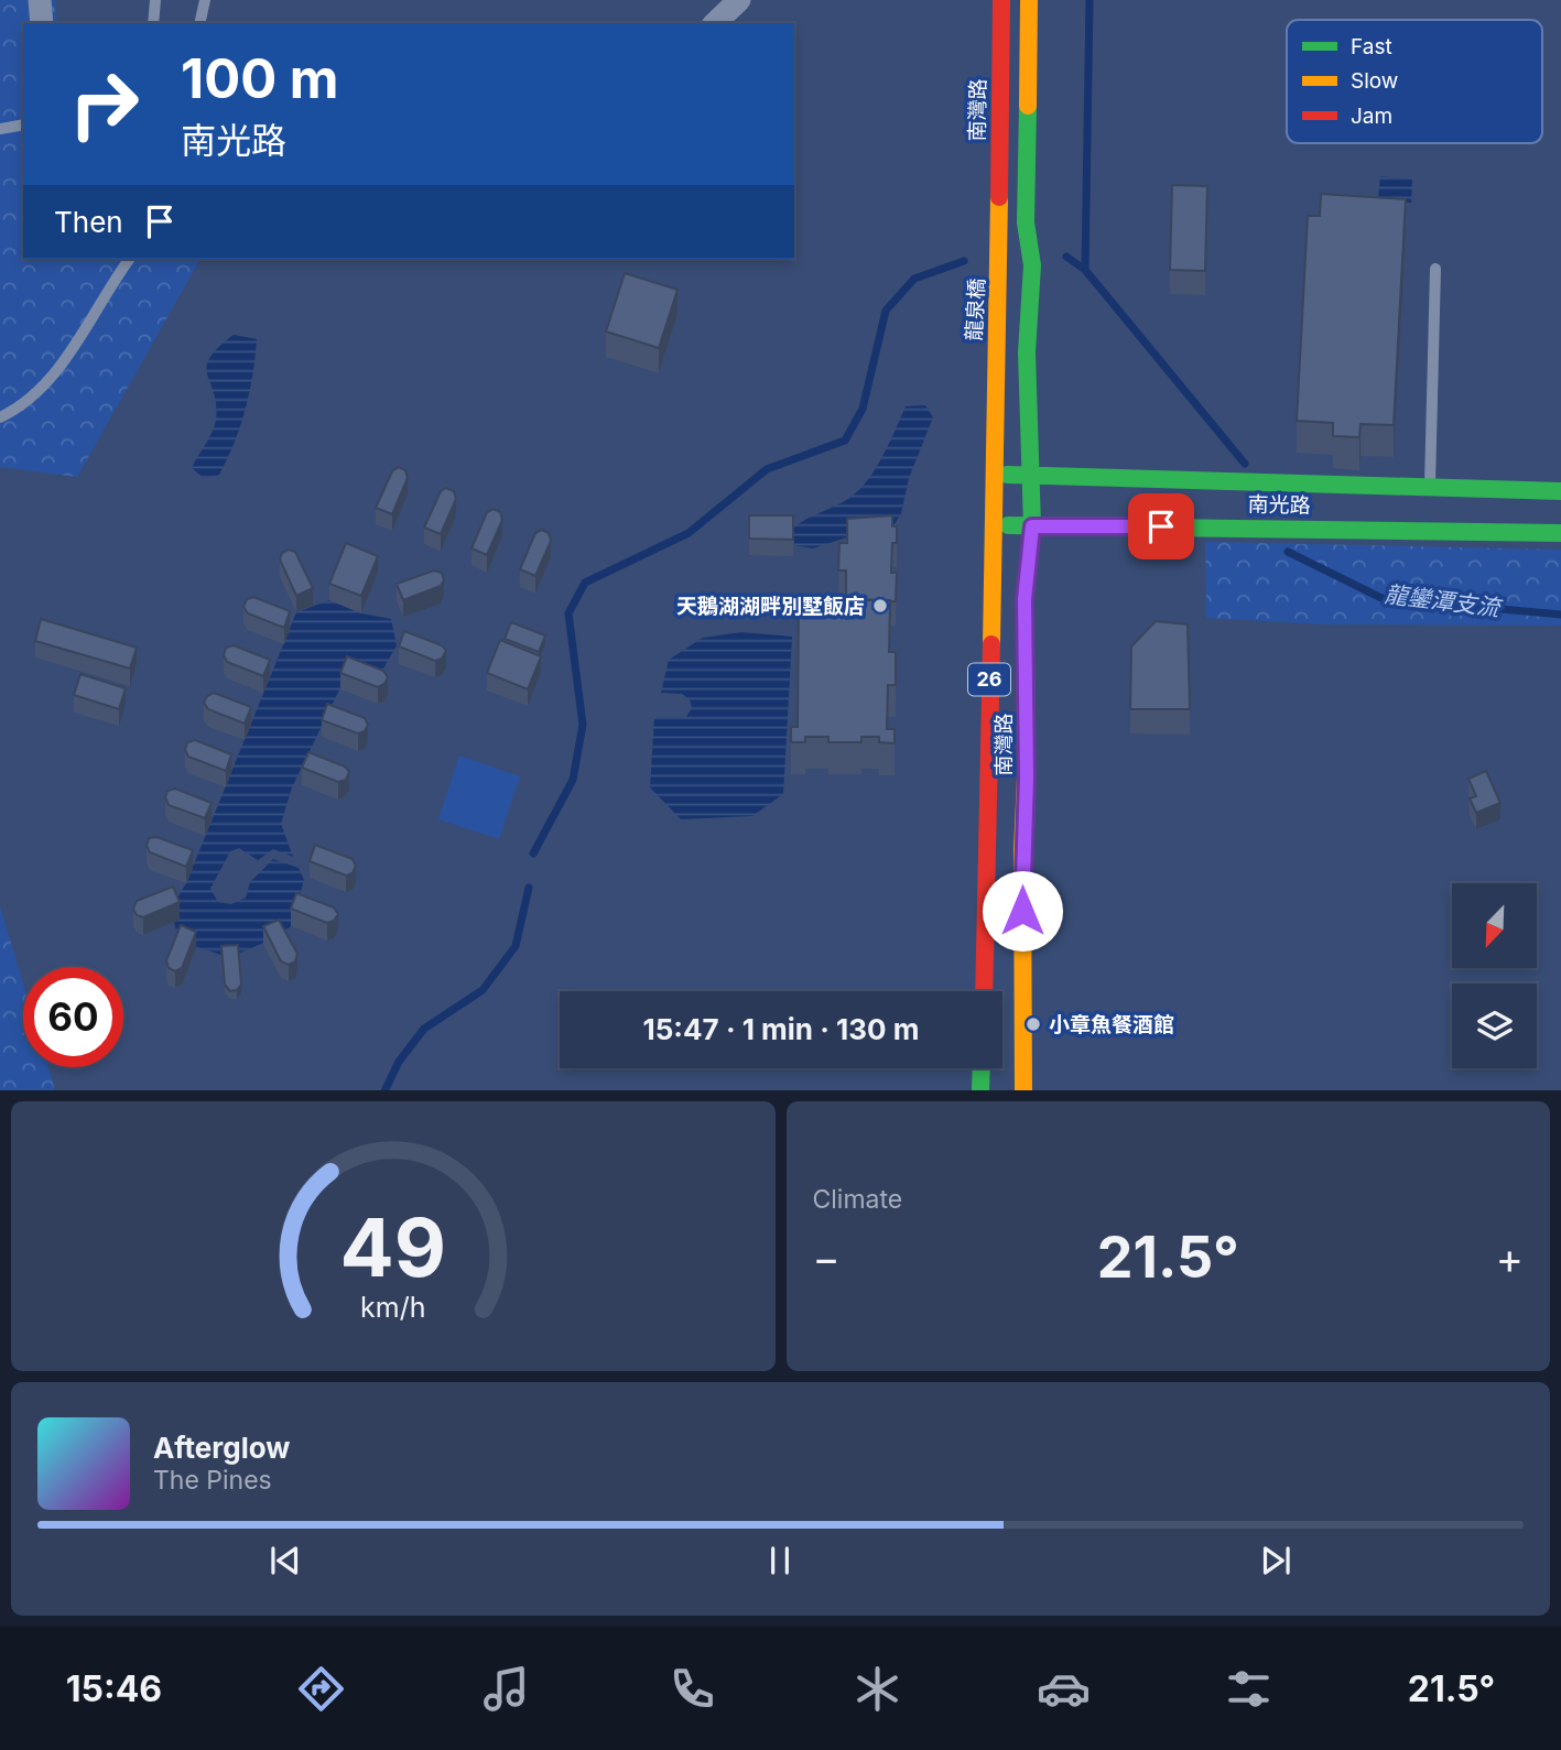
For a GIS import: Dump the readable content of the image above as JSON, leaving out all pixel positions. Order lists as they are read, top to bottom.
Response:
{
  "streets": {
    "main road": [
      "南灣路",
      "龍泉橋",
      "南光路",
      "26"
    ]
  },
  "crossings": [
    ["南灣路", "龍泉橋"],
    ["南灣路", "南光路"]
  ],
  "water": ["龍鑾潭支流"],
  "places": ["天鵝湖湖畔別墅飯店", "小章魚餐酒館"],
  "legend": ["Fast", "Slow", "Jam"],
  "north": "bottom left",
  "page": {
    "turn": ["100 m", "南光路"],
    "then": "Then",
    "limit": "60",
    "trip": "15:47 · 1 min · 130 m",
    "tile": "Climate",
    "heat": ["−", "21.5°", "+"],
    "song": ["Afterglow", "The Pines"],
    "tabs": ["15:46", "21.5°"],
    "gauge": ["49", "km/h"]
  }
}
